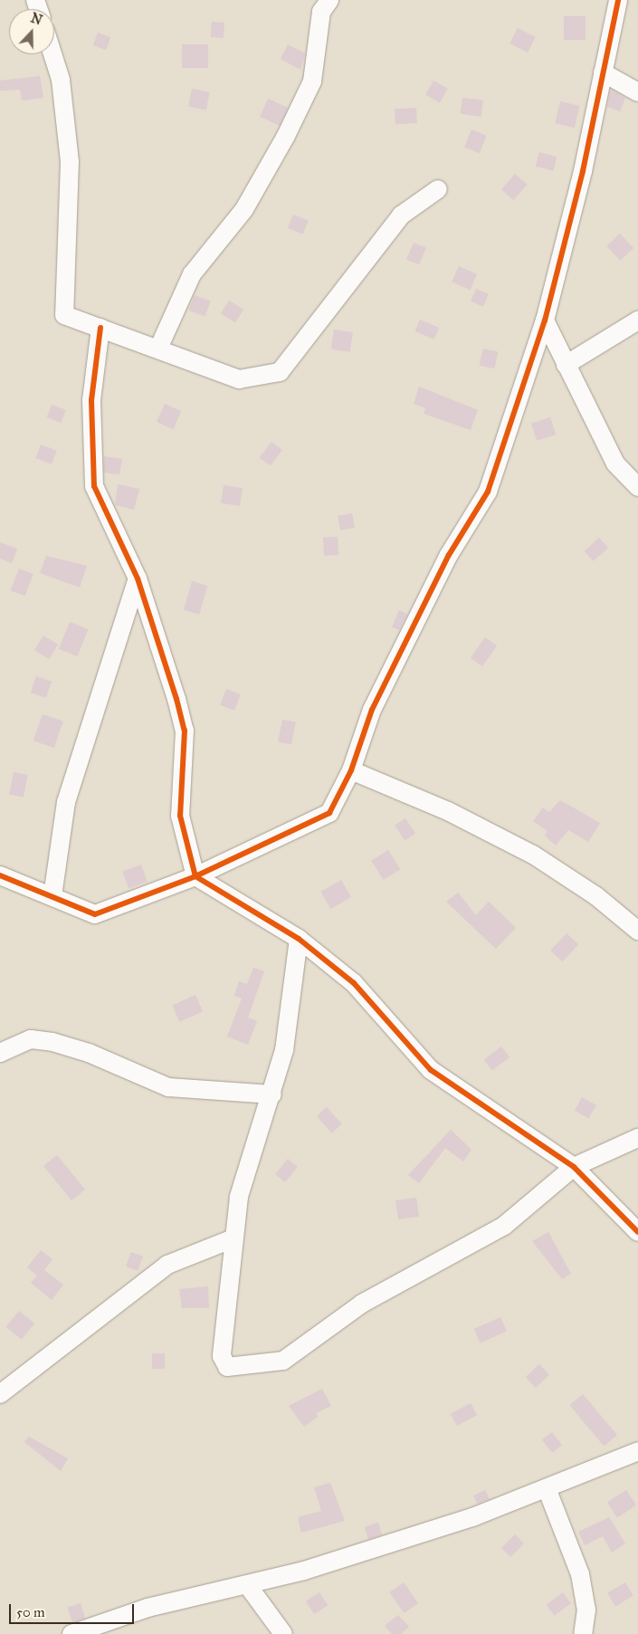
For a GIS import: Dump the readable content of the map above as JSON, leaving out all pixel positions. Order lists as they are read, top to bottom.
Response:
{
  "scale_bar": "50 m",
  "north": "top"
}
